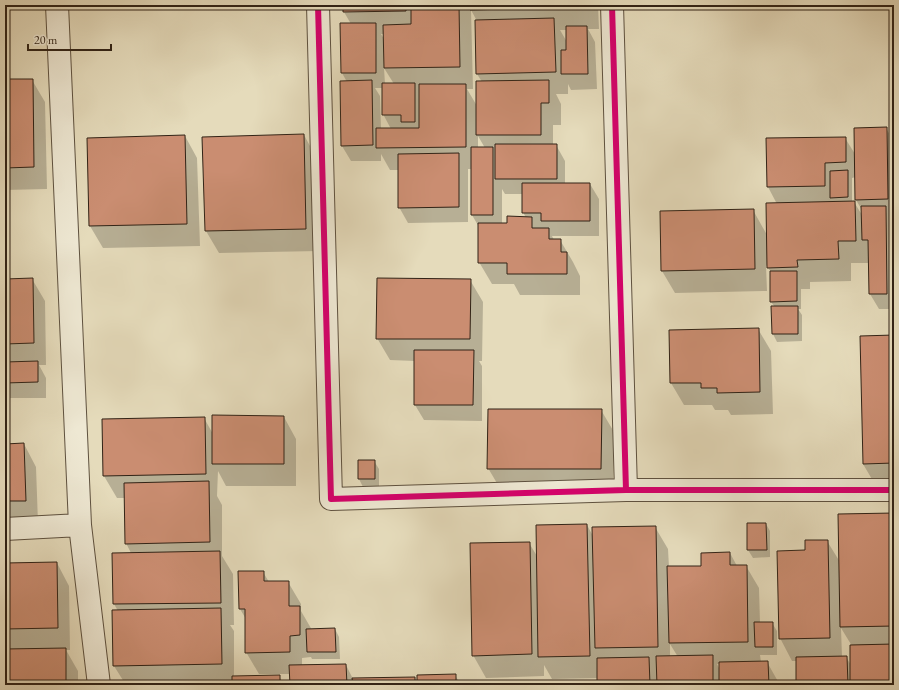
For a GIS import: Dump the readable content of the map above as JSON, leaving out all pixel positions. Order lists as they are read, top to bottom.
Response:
{
  "scale_bar": "20 m"
}
